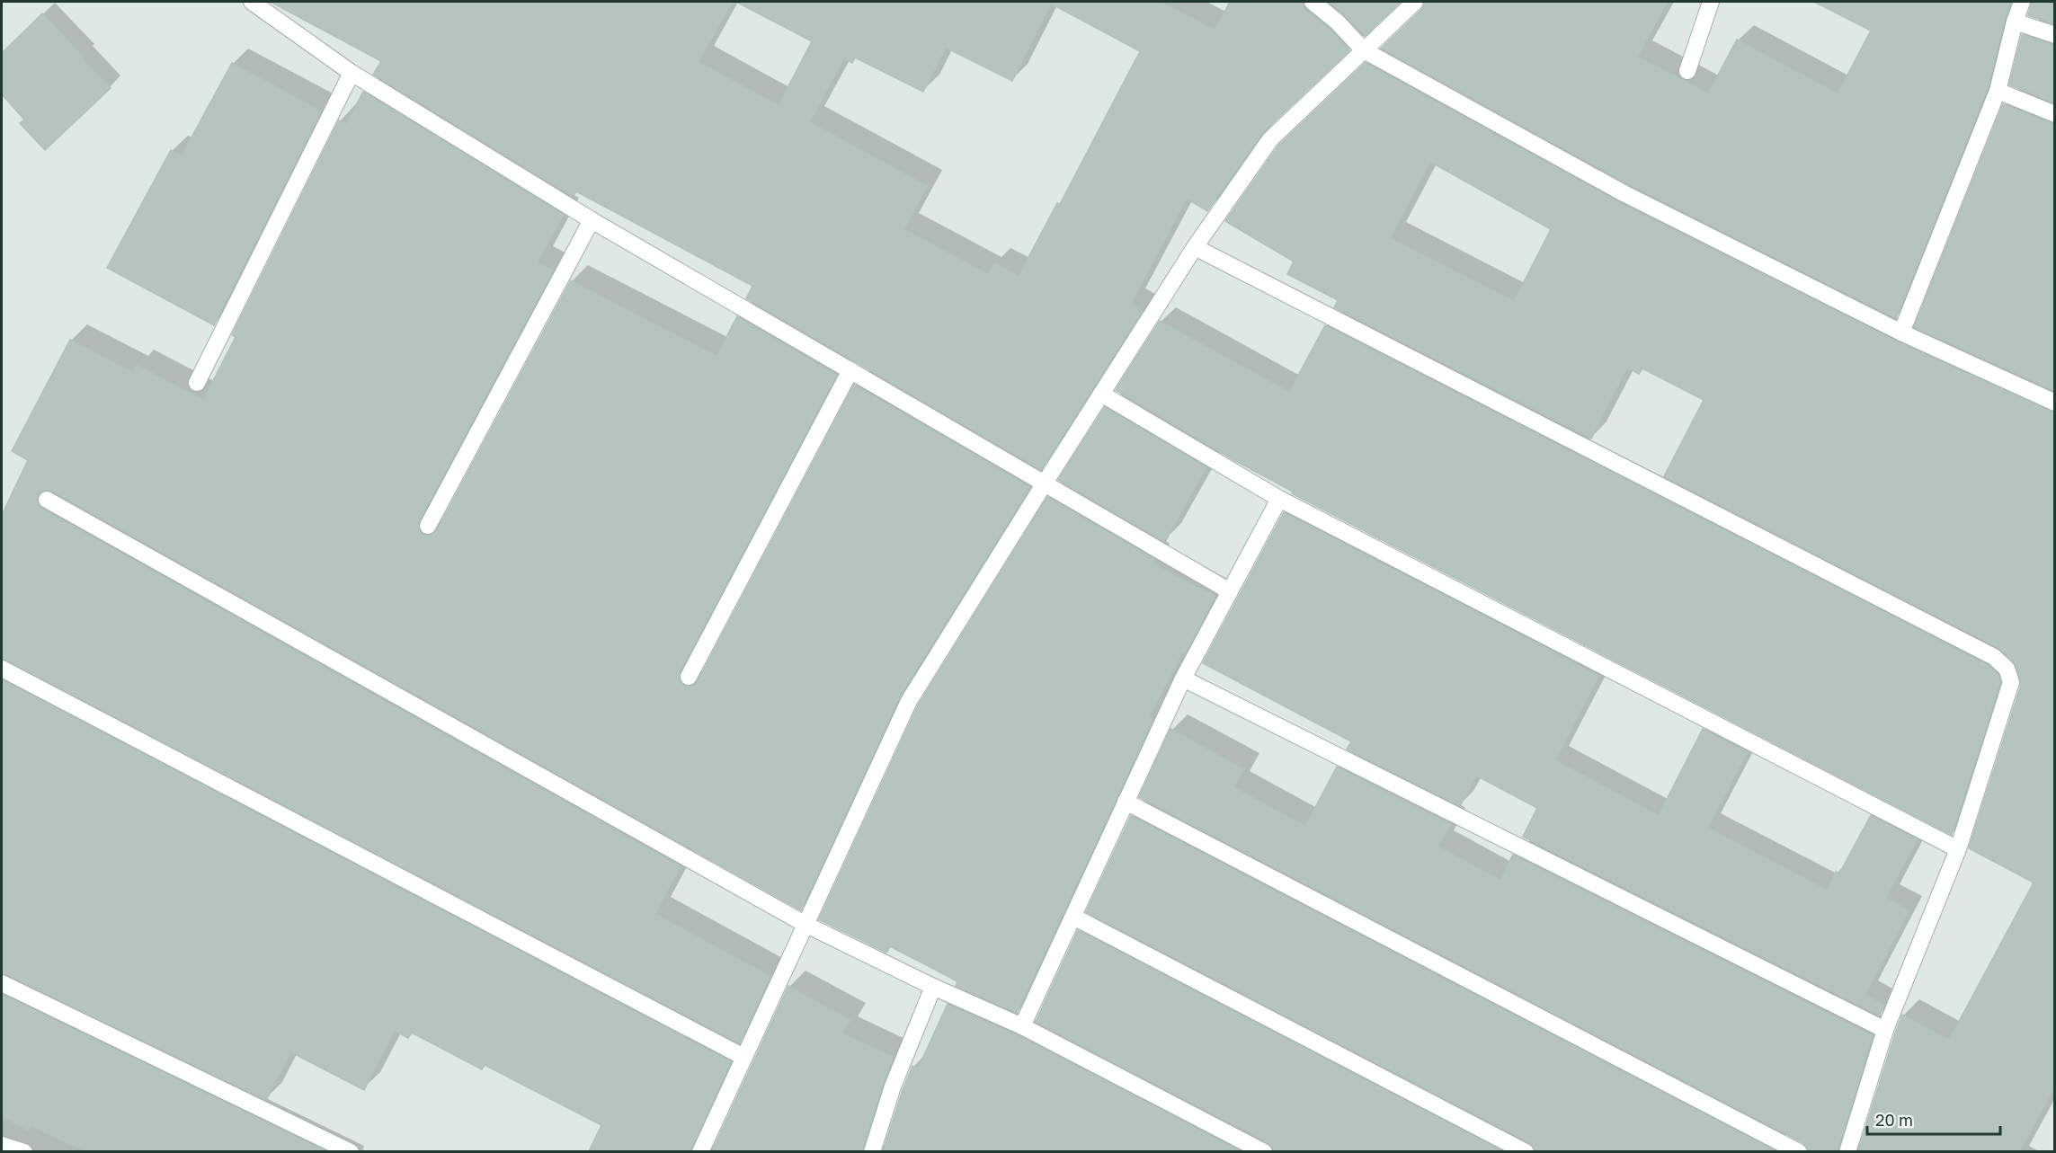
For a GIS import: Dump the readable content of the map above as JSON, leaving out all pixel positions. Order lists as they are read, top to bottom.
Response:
{
  "scale_bar": "20 m"
}
